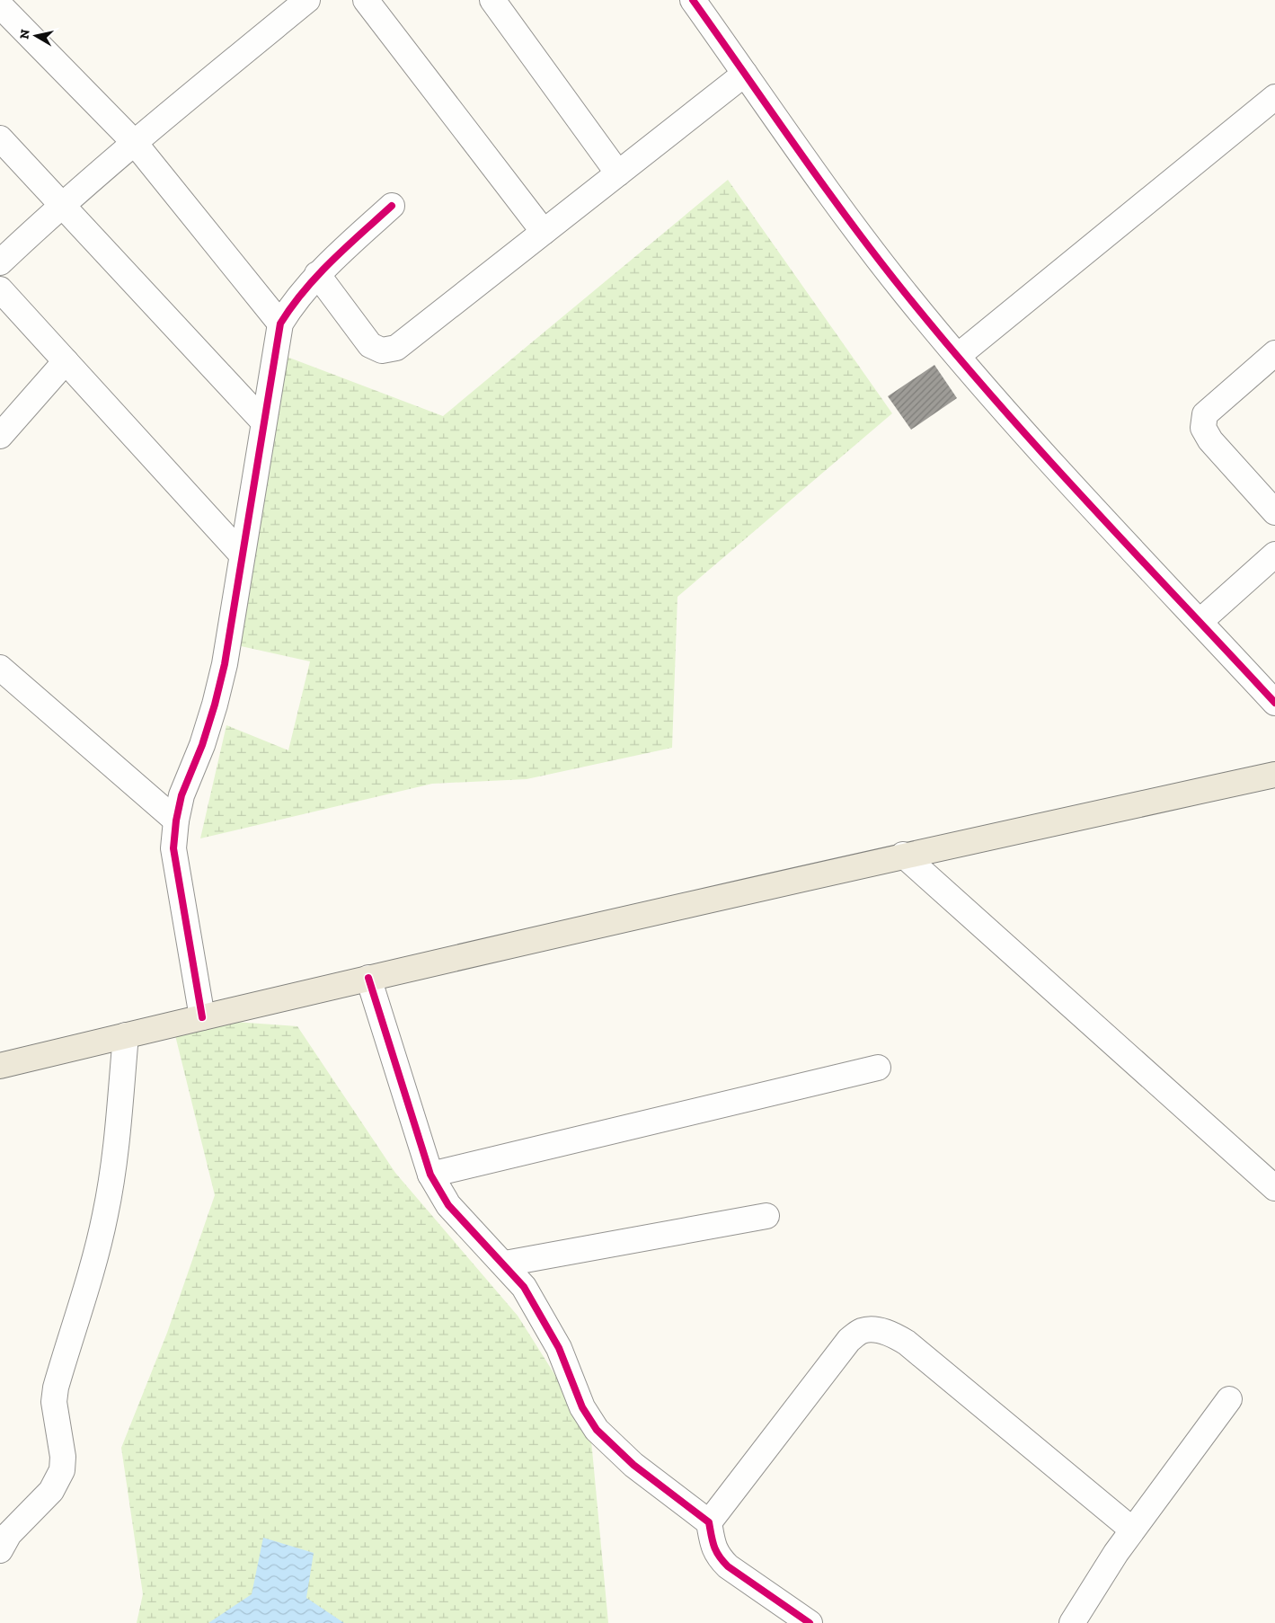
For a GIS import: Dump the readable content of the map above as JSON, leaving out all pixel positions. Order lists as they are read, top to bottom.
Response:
{
  "north": "left"
}
